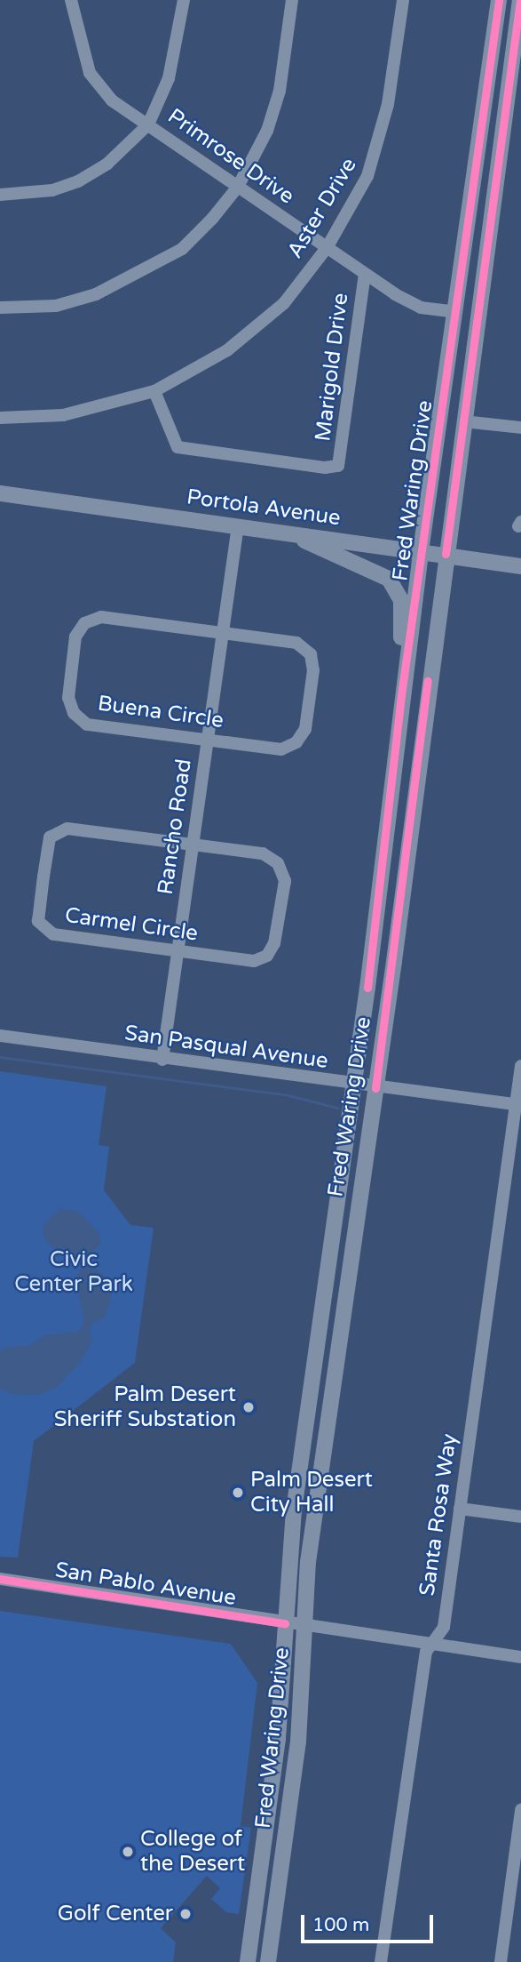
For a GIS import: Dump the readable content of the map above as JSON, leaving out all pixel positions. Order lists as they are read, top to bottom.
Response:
{
  "streets": {
    "main road": ["Fred Waring Drive", "Portola Avenue"],
    "street": [
      "Primrose Drive",
      "Aster Drive",
      "Marigold Drive",
      "Buena Circle",
      "Rancho Road",
      "Carmel Circle",
      "San Pasqual Avenue",
      "Santa Rosa Way",
      "San Pablo Avenue"
    ]
  },
  "crossings": [
    ["Primrose Drive", "Aster Drive"],
    ["Primrose Drive", "Marigold Drive"],
    ["Primrose Drive", "Fred Waring Drive"],
    ["Aster Drive", "Marigold Drive"],
    ["Fred Waring Drive", "Portola Avenue"],
    ["Fred Waring Drive", "San Pasqual Avenue"],
    ["Fred Waring Drive", "San Pablo Avenue"],
    ["Portola Avenue", "Rancho Road"],
    ["Buena Circle", "Rancho Road"],
    ["Rancho Road", "Carmel Circle"],
    ["Rancho Road", "San Pasqual Avenue"],
    ["San Pasqual Avenue", "Santa Rosa Way"],
    ["Santa Rosa Way", "San Pablo Avenue"]
  ],
  "parks": ["Civic Center Park"],
  "places": [
    "Palm Desert Sheriff Substation",
    "Palm Desert City Hall",
    "College of the Desert",
    "Golf Center"
  ],
  "scale_bar": "100 m"
}
